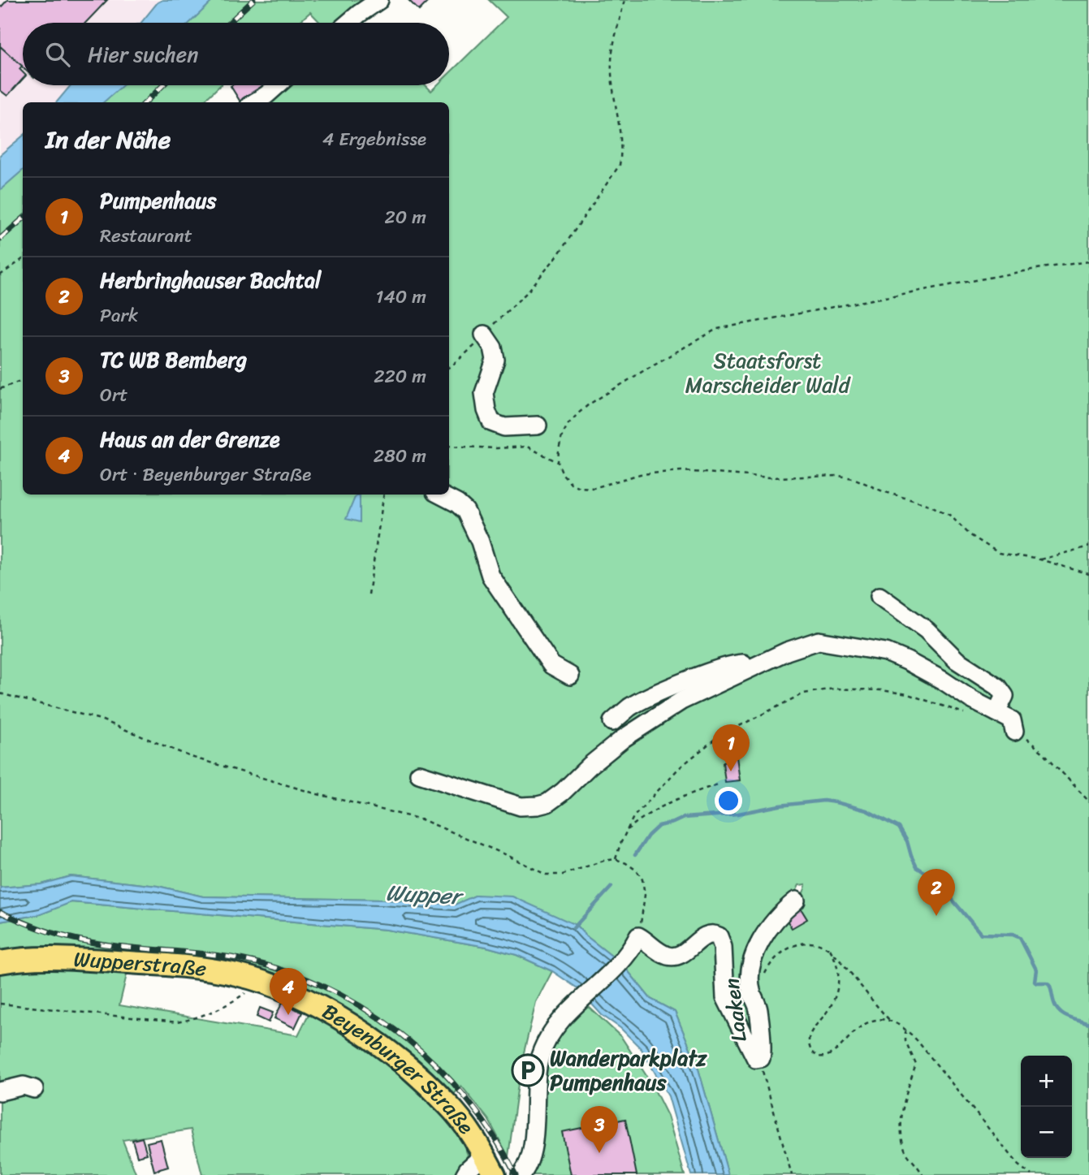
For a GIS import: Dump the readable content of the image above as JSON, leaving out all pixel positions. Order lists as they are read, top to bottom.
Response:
{
  "streets": {
    "main road": ["Wupperstraße", "Beyenburger Straße"],
    "street": ["Laaken"]
  },
  "crossings": [
    ["Wupperstraße", "Beyenburger Straße"]
  ],
  "water": ["Wupper"],
  "parks": ["Staatsforst Marscheider Wald"],
  "places": {
    "parking": ["Wanderparkplatz Pumpenhaus"]
  },
  "page": {
    "search": "Hier suchen",
    "heading": ["In der Nähe", "4 Ergebnisse"],
    "list": [
      {
        "mark": "1",
        "name": "Pumpenhaus",
        "note": "Restaurant",
        "value": "20 m"
      },
      {
        "mark": "2",
        "name": "Herbringhauser Bachtal",
        "note": "Park",
        "value": "140 m"
      },
      {
        "mark": "3",
        "name": "TC WB Bemberg",
        "note": "Ort",
        "value": "220 m"
      },
      {
        "mark": "4",
        "name": "Haus an der Grenze",
        "note": "Ort · Beyenburger Straße",
        "value": "280 m"
      }
    ],
    "pins": [
      "1",
      "2",
      "4",
      "3"
    ],
    "map_buttons": ["+", "−"]
  }
}
